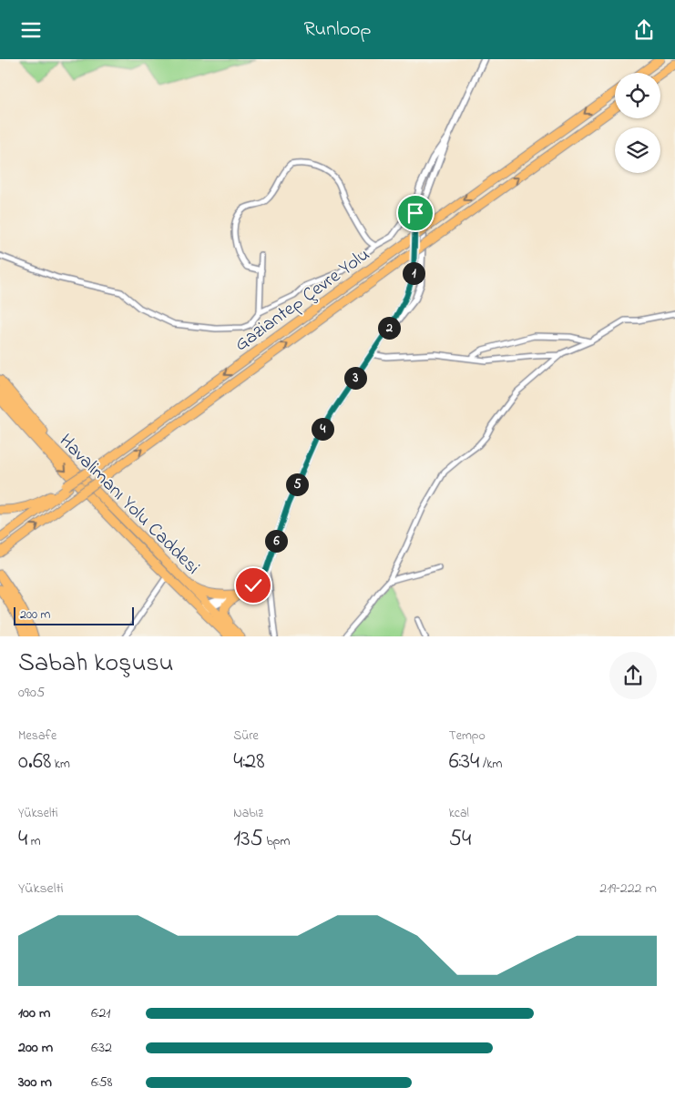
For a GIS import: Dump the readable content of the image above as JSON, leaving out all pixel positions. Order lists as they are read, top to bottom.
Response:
{
  "streets": {
    "highway": ["Gaziantep Çevre Yolu", "Havalimanı Yolu Caddesi"]
  },
  "scale_bar": "200 m",
  "page": {
    "header": "Runloop",
    "pins": [
      "1",
      "2",
      "3",
      "4",
      "5",
      "6"
    ],
    "scale": "200 m",
    "heading": ["Sabah koşusu", "09:05"],
    "stats": [
      ["Mesafe", "0.68 km"],
      ["Süre", "4:28"],
      ["Tempo", "6:34 /km"],
      ["Yükselti", "4 m"],
      ["Nabız", "135 bpm"],
      ["kcal", "54"]
    ],
    "chart": ["Yükselti", "219–222 m"],
    "list": [
      {
        "name": "100 m",
        "note": "6:21"
      },
      {
        "name": "200 m",
        "note": "6:32"
      },
      {
        "name": "300 m",
        "note": "6:58"
      }
    ]
  }
}
